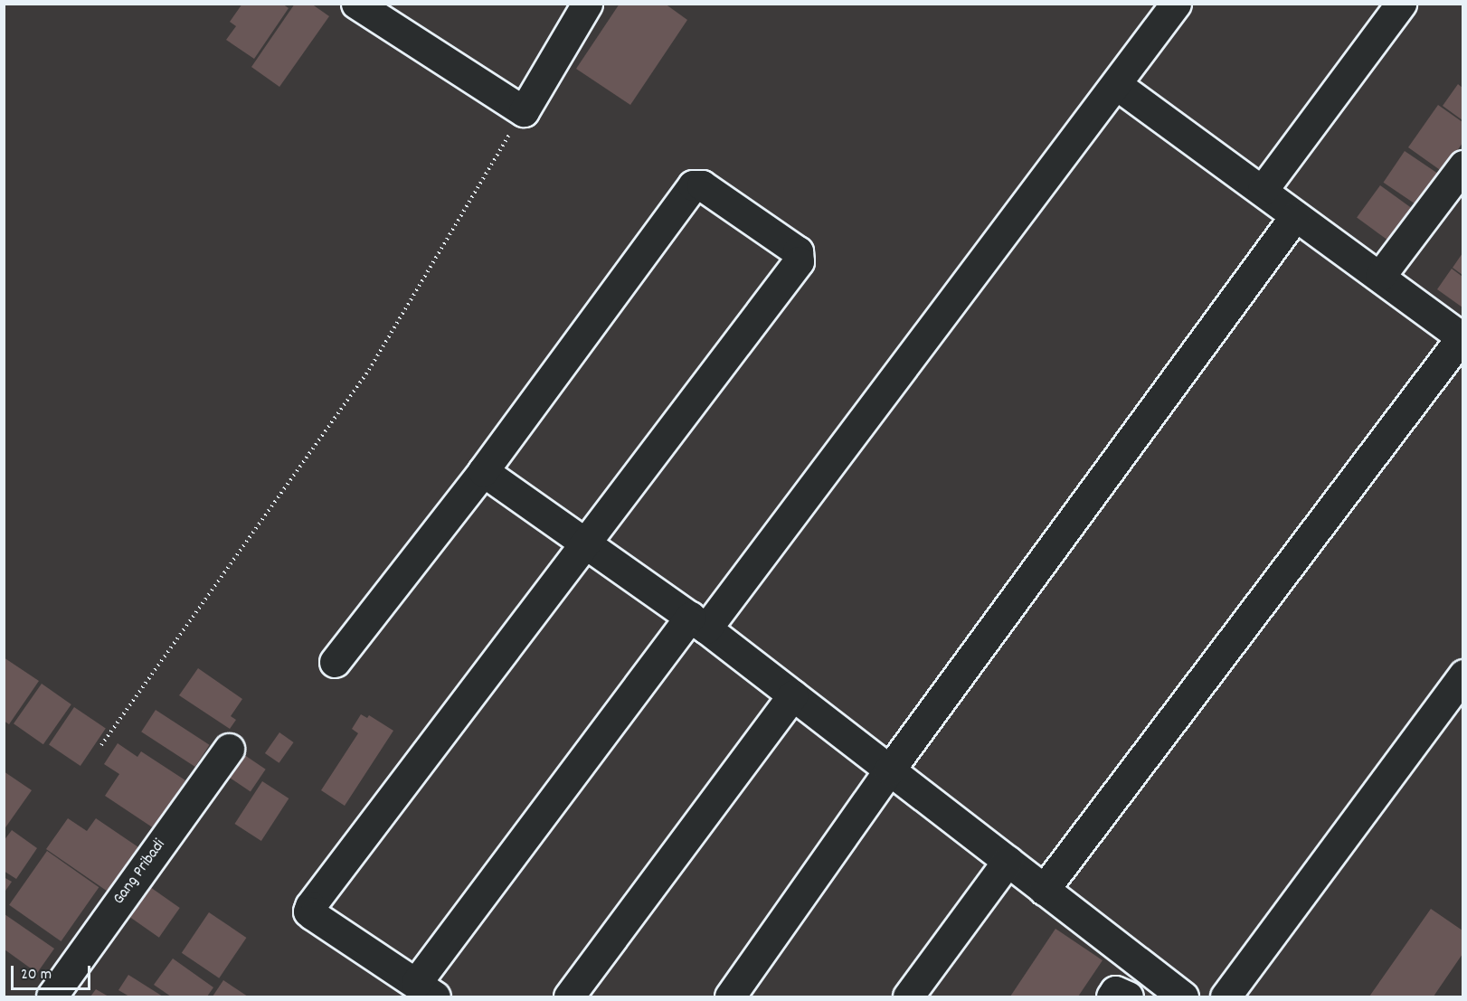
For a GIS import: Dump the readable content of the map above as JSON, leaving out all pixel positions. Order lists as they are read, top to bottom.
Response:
{
  "streets": {
    "street": ["Gang Pribadi"]
  },
  "scale_bar": "20 m"
}
